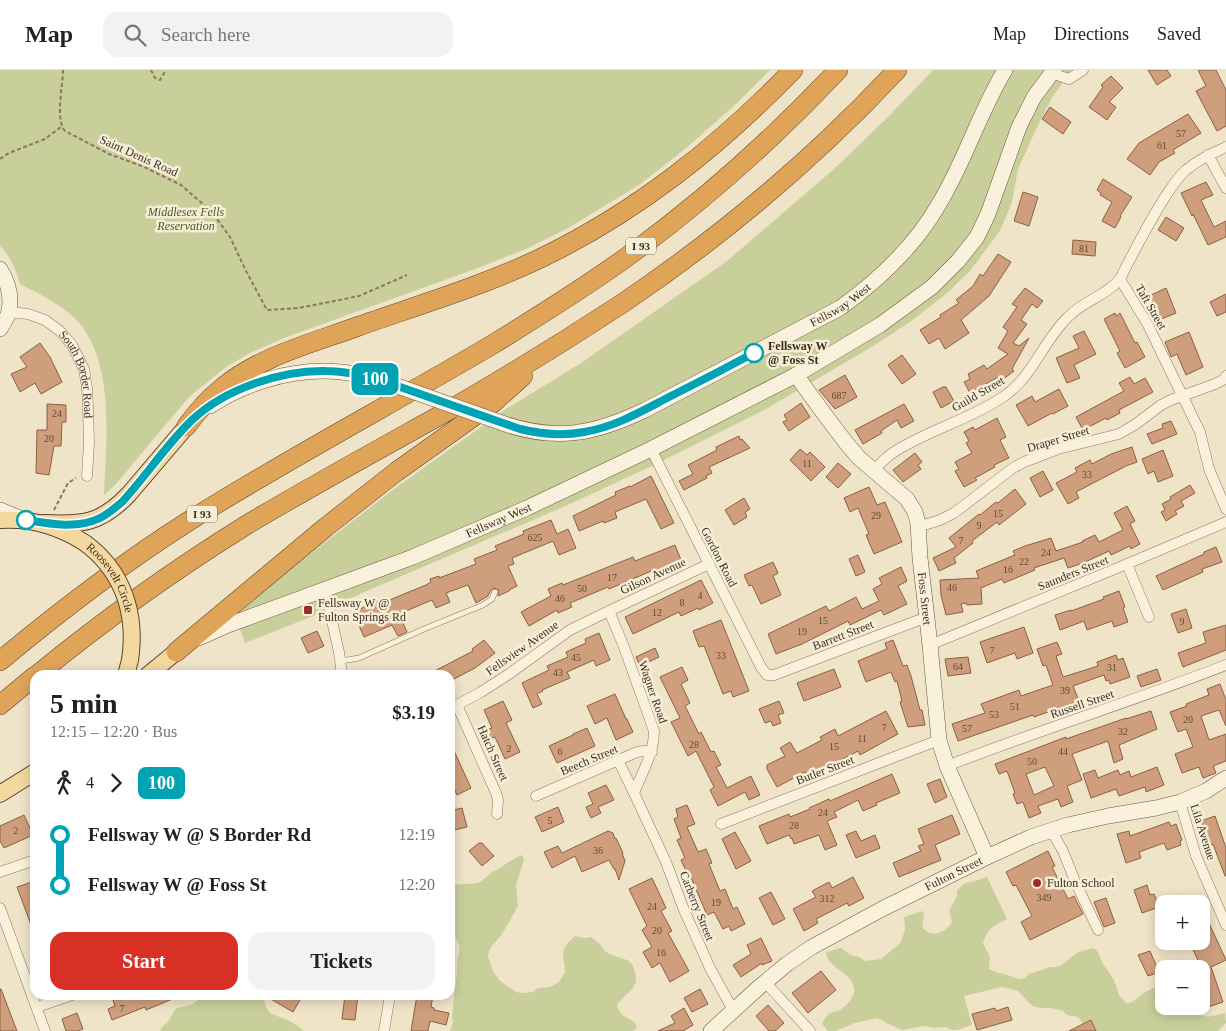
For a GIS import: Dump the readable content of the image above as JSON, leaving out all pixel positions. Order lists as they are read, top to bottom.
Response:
{
  "streets": {
    "highway": ["I 93"],
    "main road": [
      "Fellsway West",
      "Roosevelt Circle",
      "Foss Street",
      "Fulton Street"
    ],
    "street": [
      "Taft Street",
      "South Border Road",
      "Guild Street",
      "Draper Street",
      "Gordon Road",
      "Saunders Street",
      "Gilson Avenue",
      "Barrett Street",
      "Fellsview Avenue",
      "Wagner Road",
      "Russell Street",
      "Hatch Street",
      "Beech Street",
      "Butler Street",
      "Lila Avenue",
      "Carberry Street"
    ],
    "path": ["Saint Denis Road"]
  },
  "crossings": [
    ["Fellsway West", "Gordon Road"],
    ["Fellsway West", "Roosevelt Circle"],
    ["Fellsway West", "Foss Street"],
    ["Taft Street", "Guild Street"],
    ["Taft Street", "Draper Street"],
    ["Guild Street", "Foss Street"],
    ["Draper Street", "Foss Street"],
    ["Gordon Road", "Gilson Avenue"],
    ["Gordon Road", "Barrett Street"],
    ["Saunders Street", "Foss Street"],
    ["Gilson Avenue", "Fellsview Avenue"],
    ["Gilson Avenue", "Wagner Road"],
    ["Foss Street", "Barrett Street"],
    ["Foss Street", "Russell Street"],
    ["Foss Street", "Butler Street"],
    ["Foss Street", "Fulton Street"],
    ["Fellsview Avenue", "Wagner Road"],
    ["Wagner Road", "Beech Street"],
    ["Wagner Road", "Carberry Street"],
    ["Lila Avenue", "Fulton Street"],
    ["Fulton Street", "Carberry Street"]
  ],
  "parks": ["Middlesex Fells Reservation"],
  "places": {
    "other": ["Fellsway W @ Foss St", "Fulton School"],
    "transit": ["Fellsway W @ Fulton Springs Rd"]
  },
  "lines": ["bus line 100"],
  "house_numbers": [
    "57",
    "61",
    "81",
    "687",
    "24",
    "20",
    "11",
    "33",
    "15",
    "29",
    "9",
    "625",
    "7",
    "24",
    "22",
    "16",
    "17",
    "46",
    "50",
    "4",
    "46",
    "8",
    "12",
    "15",
    "9",
    "19",
    "7",
    "33",
    "45",
    "64",
    "31",
    "43",
    "39",
    "51",
    "53",
    "20",
    "7",
    "57",
    "32",
    "11",
    "28",
    "15",
    "2",
    "6",
    "44",
    "50",
    "24",
    "5",
    "28",
    "2",
    "36",
    "349",
    "312",
    "19",
    "24",
    "20",
    "16",
    "7"
  ],
  "page": {
    "header": "Map",
    "search": "Search here",
    "nav": ["Map", "Directions", "Saved"],
    "on_map": "100",
    "heading": ["5 min", "12:15 – 12:20 · Bus", "$3.19"],
    "legs": ["4", "100"],
    "list": [
      {
        "name": "Fellsway W @ S Border Rd",
        "value": "12:19"
      },
      {
        "name": "Fellsway W @ Foss St",
        "value": "12:20"
      }
    ],
    "map_buttons": ["+", "−"],
    "buttons": ["Start", "Tickets"]
  }
}
